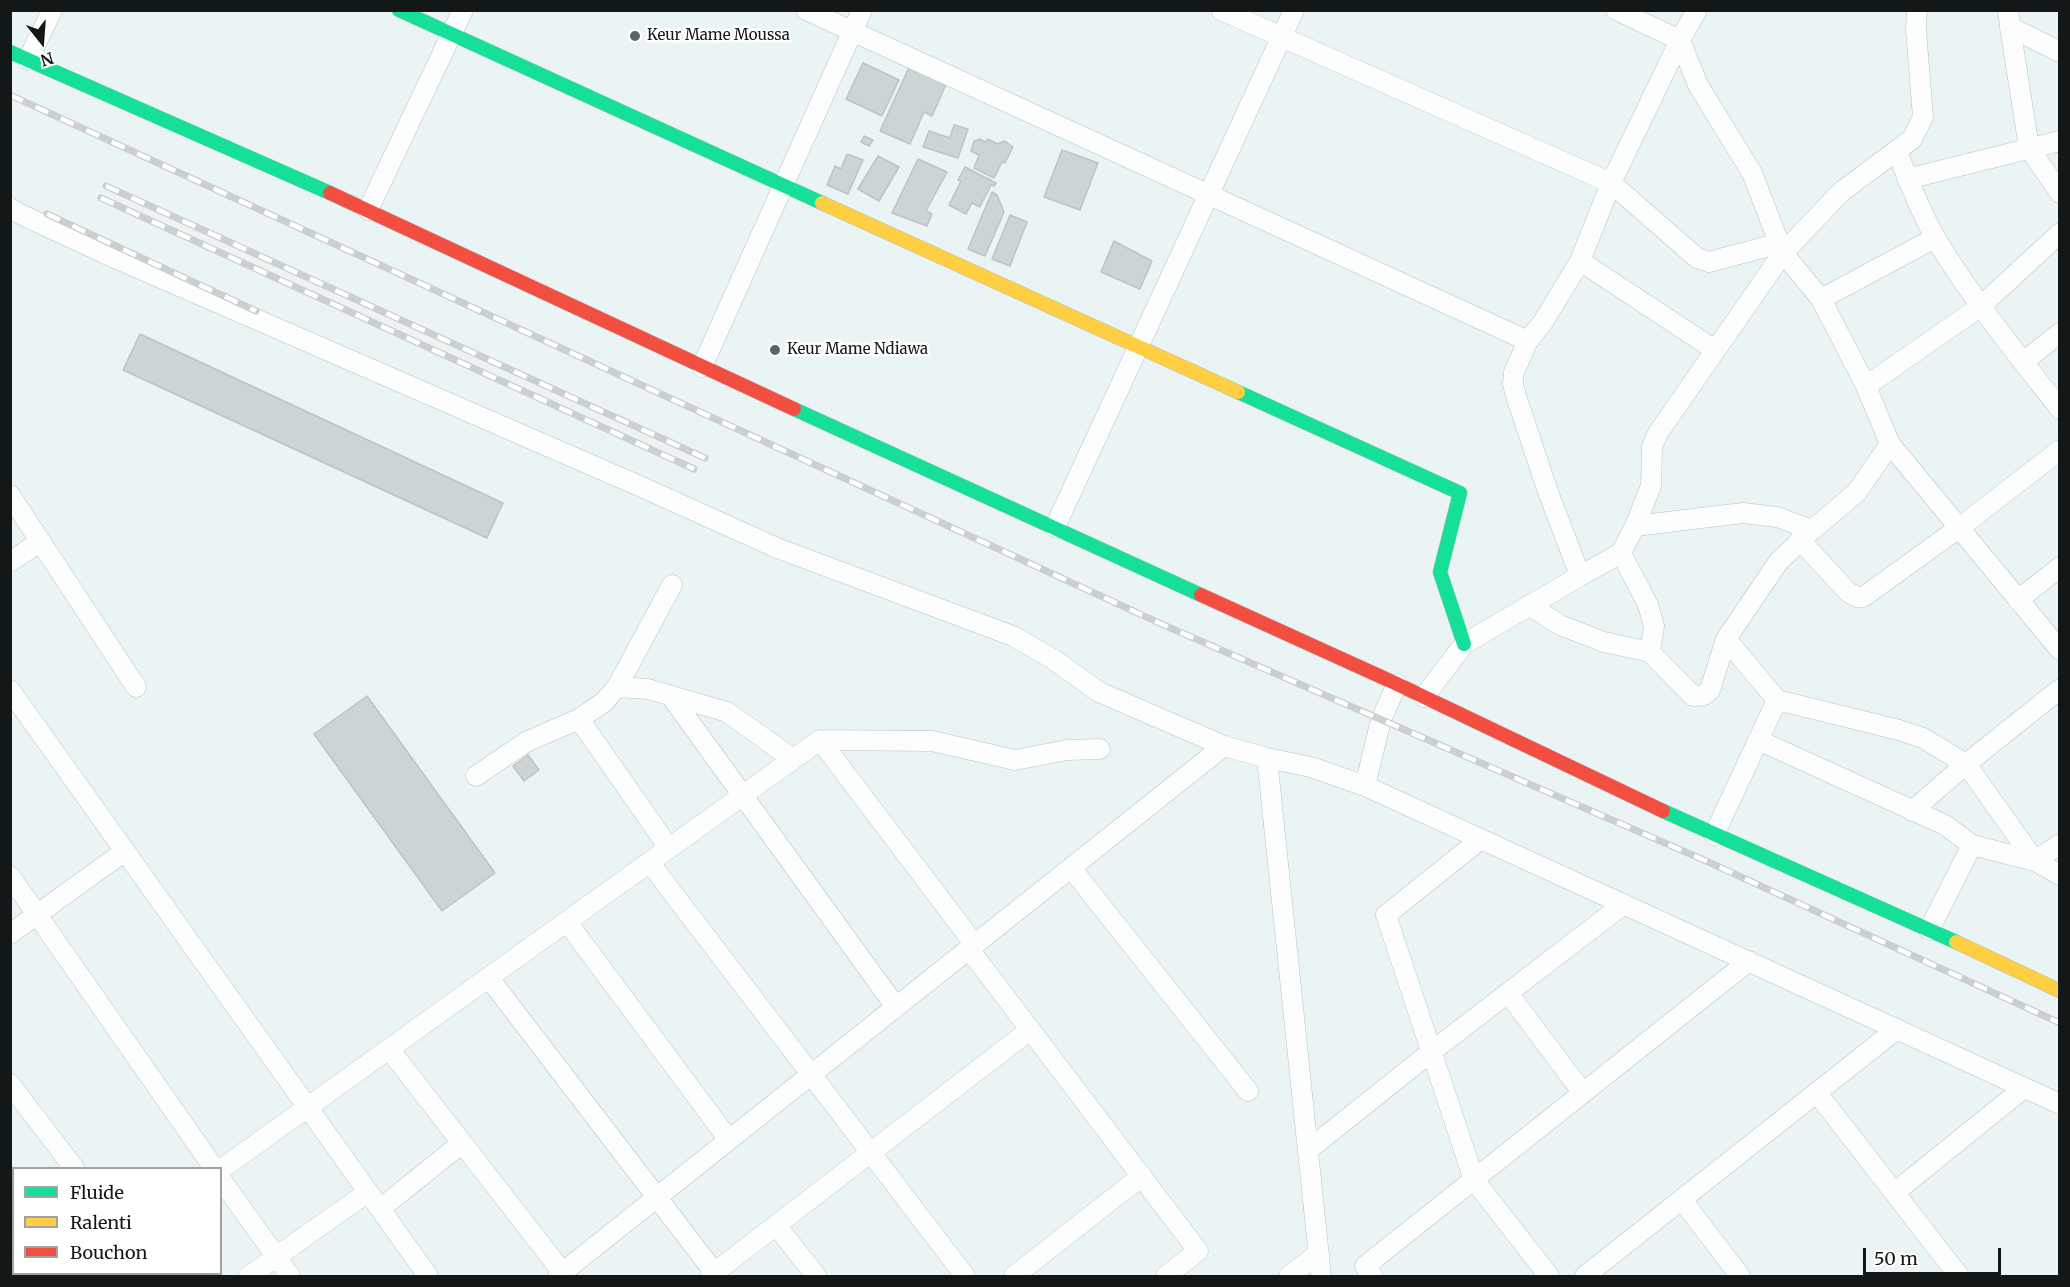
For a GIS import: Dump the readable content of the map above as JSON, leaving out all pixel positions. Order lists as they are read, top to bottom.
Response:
{
  "places": ["Keur Mame Moussa", "Keur Mame Ndiawa"],
  "legend": ["Fluide", "Ralenti", "Bouchon"],
  "scale_bar": "50 m",
  "north": "bottom"
}
